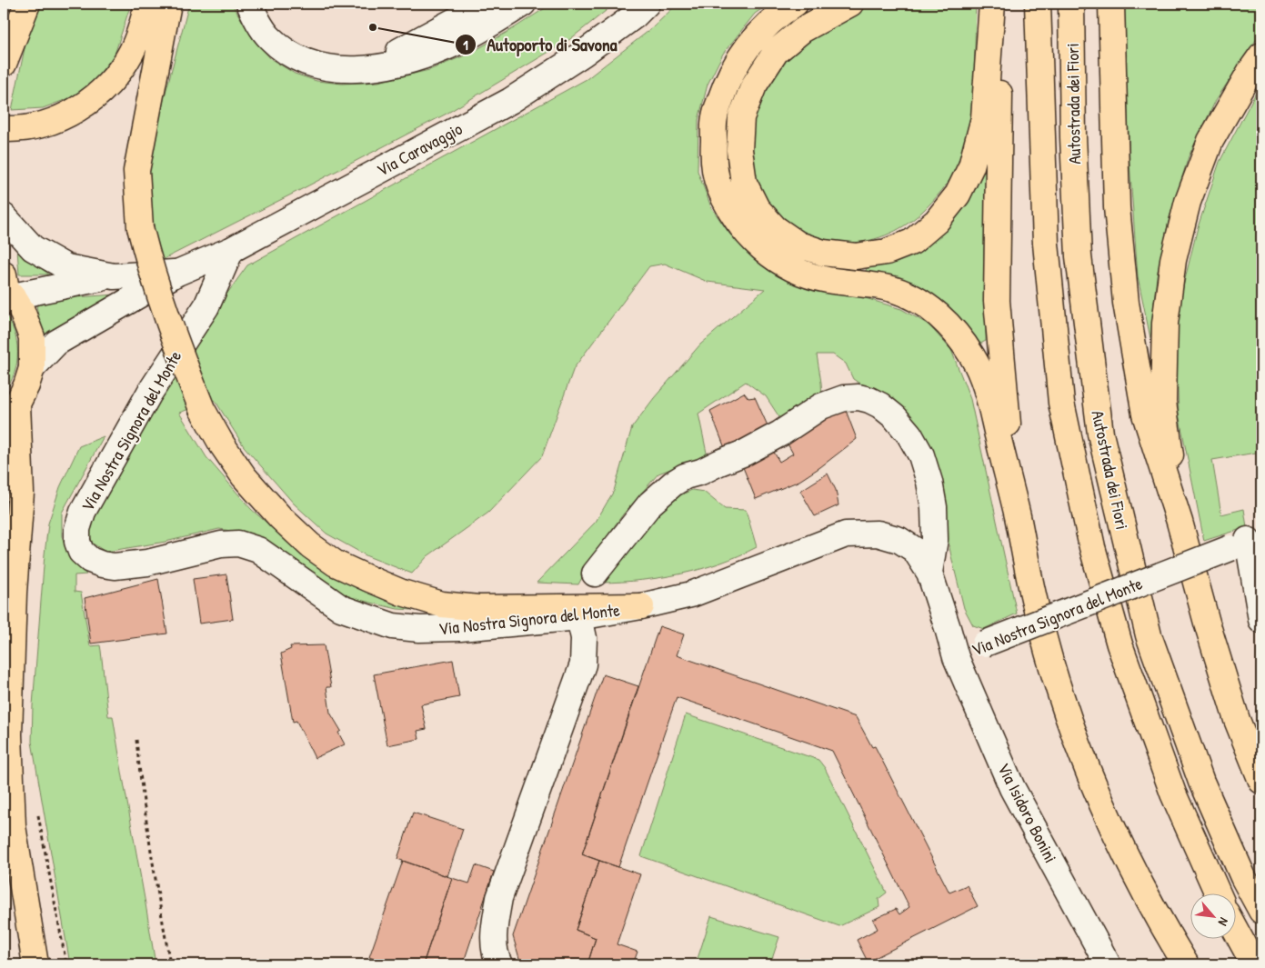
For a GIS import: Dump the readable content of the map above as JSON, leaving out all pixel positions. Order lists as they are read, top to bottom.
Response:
{
  "streets": {
    "main road": ["Autostrada dei Fiori"],
    "street": ["Via Caravaggio", "Via Nostra Signora del Monte", "Via Isidoro Bonini"]
  },
  "crossings": [
    ["Via Caravaggio", "Via Nostra Signora del Monte"],
    ["Via Nostra Signora del Monte", "Via Isidoro Bonini"]
  ],
  "places": ["Autoporto di Savona"],
  "north": "bottom right"
}
